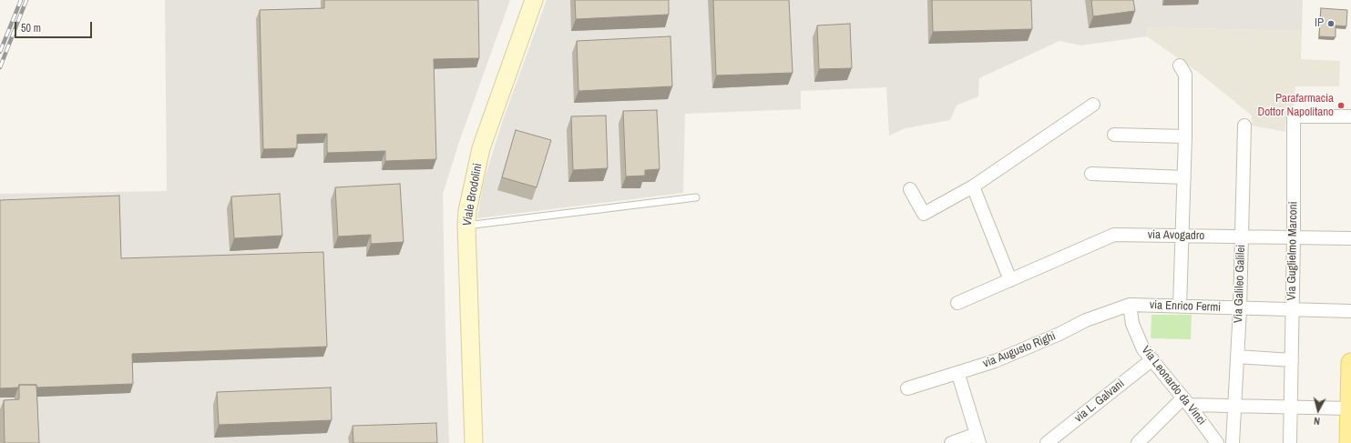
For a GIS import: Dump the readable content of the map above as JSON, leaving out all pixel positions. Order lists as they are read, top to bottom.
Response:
{
  "streets": {
    "street": [
      "Viale Brodolini",
      "via Avogadro",
      "Via Guglielmo Marconi",
      "Via Galileo Galilei",
      "via Enrico Fermi",
      "via Augusto Righi",
      "Via Leonardo da Vinci",
      "via L. Galvani"
    ]
  },
  "crossings": [
    ["via Avogadro", "Via Guglielmo Marconi"],
    ["via Avogadro", "Via Galileo Galilei"],
    ["Via Guglielmo Marconi", "via Enrico Fermi"],
    ["Via Galileo Galilei", "via Enrico Fermi"],
    ["via Enrico Fermi", "via Augusto Righi"],
    ["via Enrico Fermi", "Via Leonardo da Vinci"],
    ["via Augusto Righi", "Via Leonardo da Vinci"],
    ["Via Leonardo da Vinci", "via L. Galvani"]
  ],
  "places": ["IP", "Parafarmacia Dottor Napolitano"],
  "scale_bar": "50 m",
  "north": "bottom"
}
